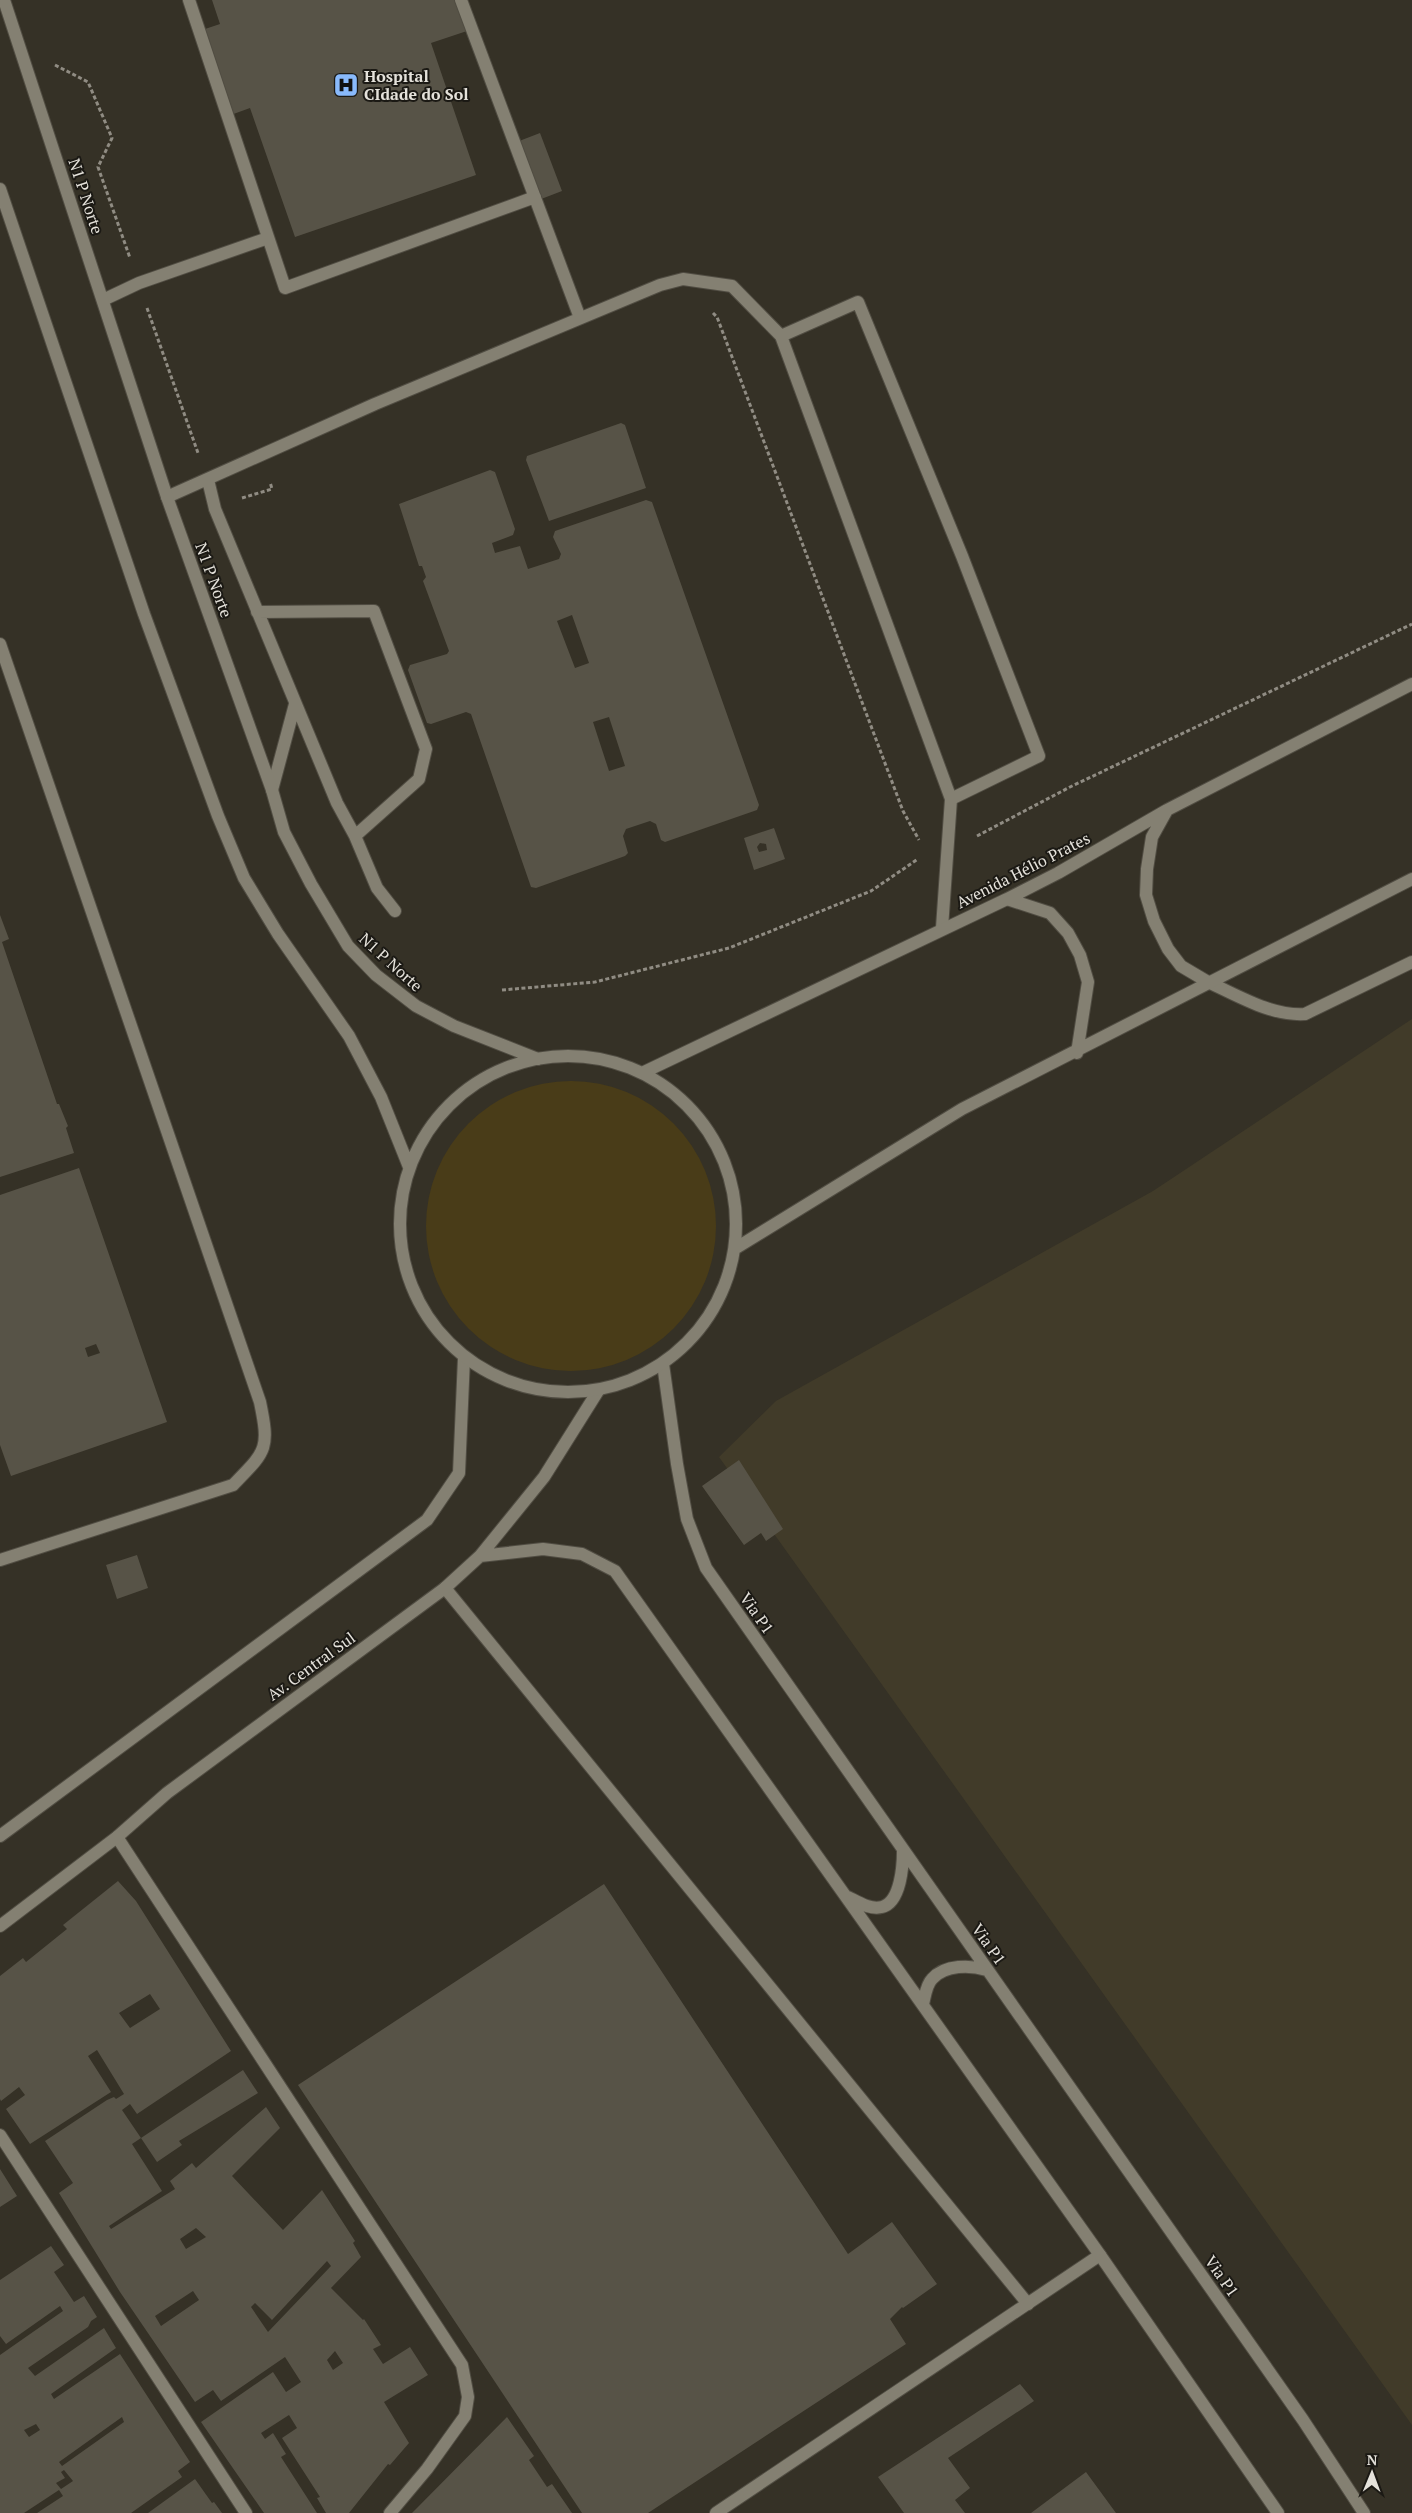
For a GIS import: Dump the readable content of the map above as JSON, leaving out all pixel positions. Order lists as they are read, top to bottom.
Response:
{
  "streets": {
    "street": [
      "N1 P Norte",
      "Avenida Hélio Prates",
      "Via P1",
      "Av. Central Sul"
    ]
  },
  "places": {
    "hospital": ["Hospital CIdade do Sol"]
  },
  "north": "top"
}
